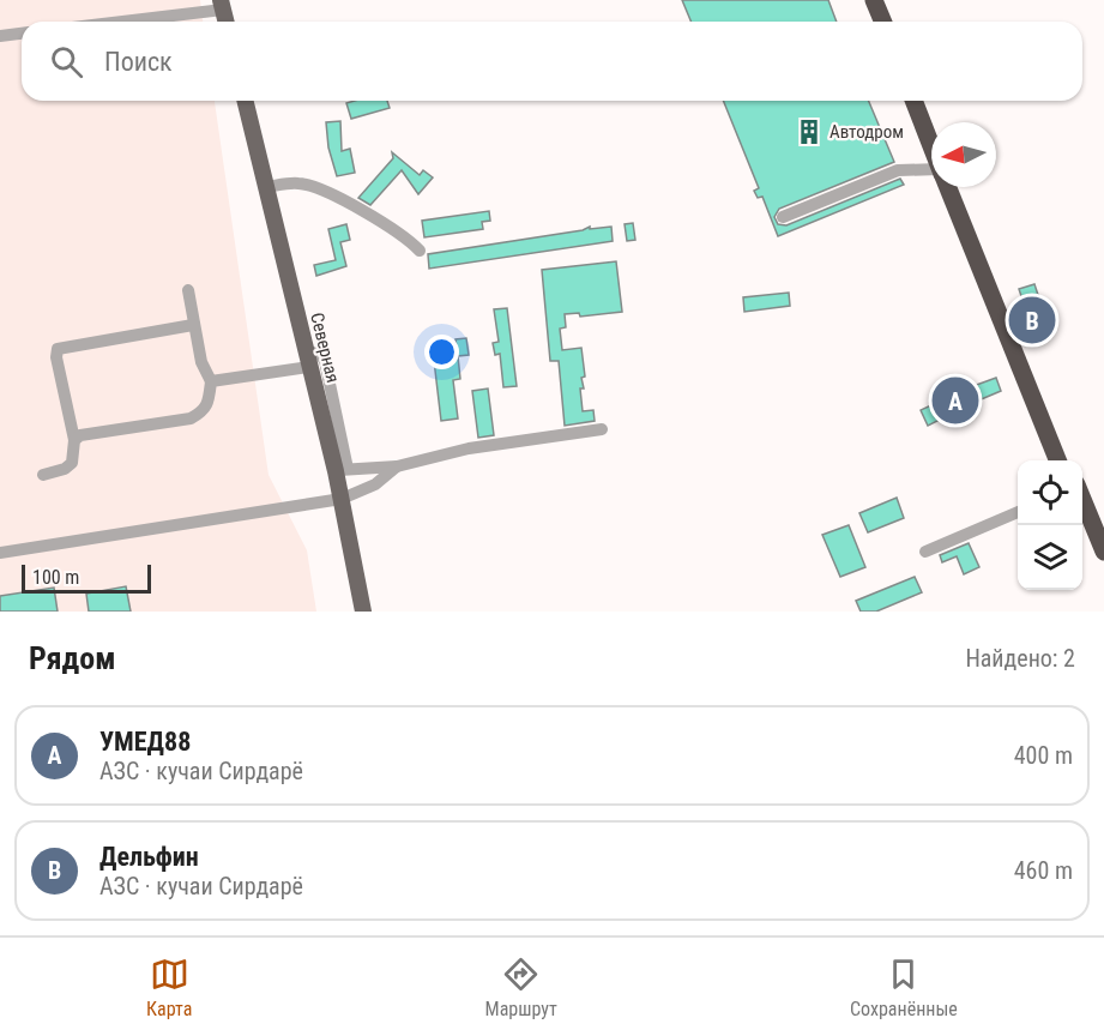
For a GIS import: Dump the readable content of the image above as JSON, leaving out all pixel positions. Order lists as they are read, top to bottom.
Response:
{
  "streets": {
    "main road": ["Северная"]
  },
  "places": {
    "building": ["Автодром"]
  },
  "scale_bar": "100 m",
  "north": "left",
  "page": {
    "search": "Поиск",
    "pins": ["B", "A"],
    "scale": "100 m",
    "heading": ["Рядом", "Найдено: 2"],
    "list": [
      {
        "mark": "A",
        "name": "УМЕД88",
        "note": "АЗС · кучаи Сирдарё",
        "value": "400 m"
      },
      {
        "mark": "B",
        "name": "Дельфин",
        "note": "АЗС · кучаи Сирдарё",
        "value": "460 m"
      }
    ],
    "nav": ["Карта", "Маршрут", "Сохранённые"]
  }
}
